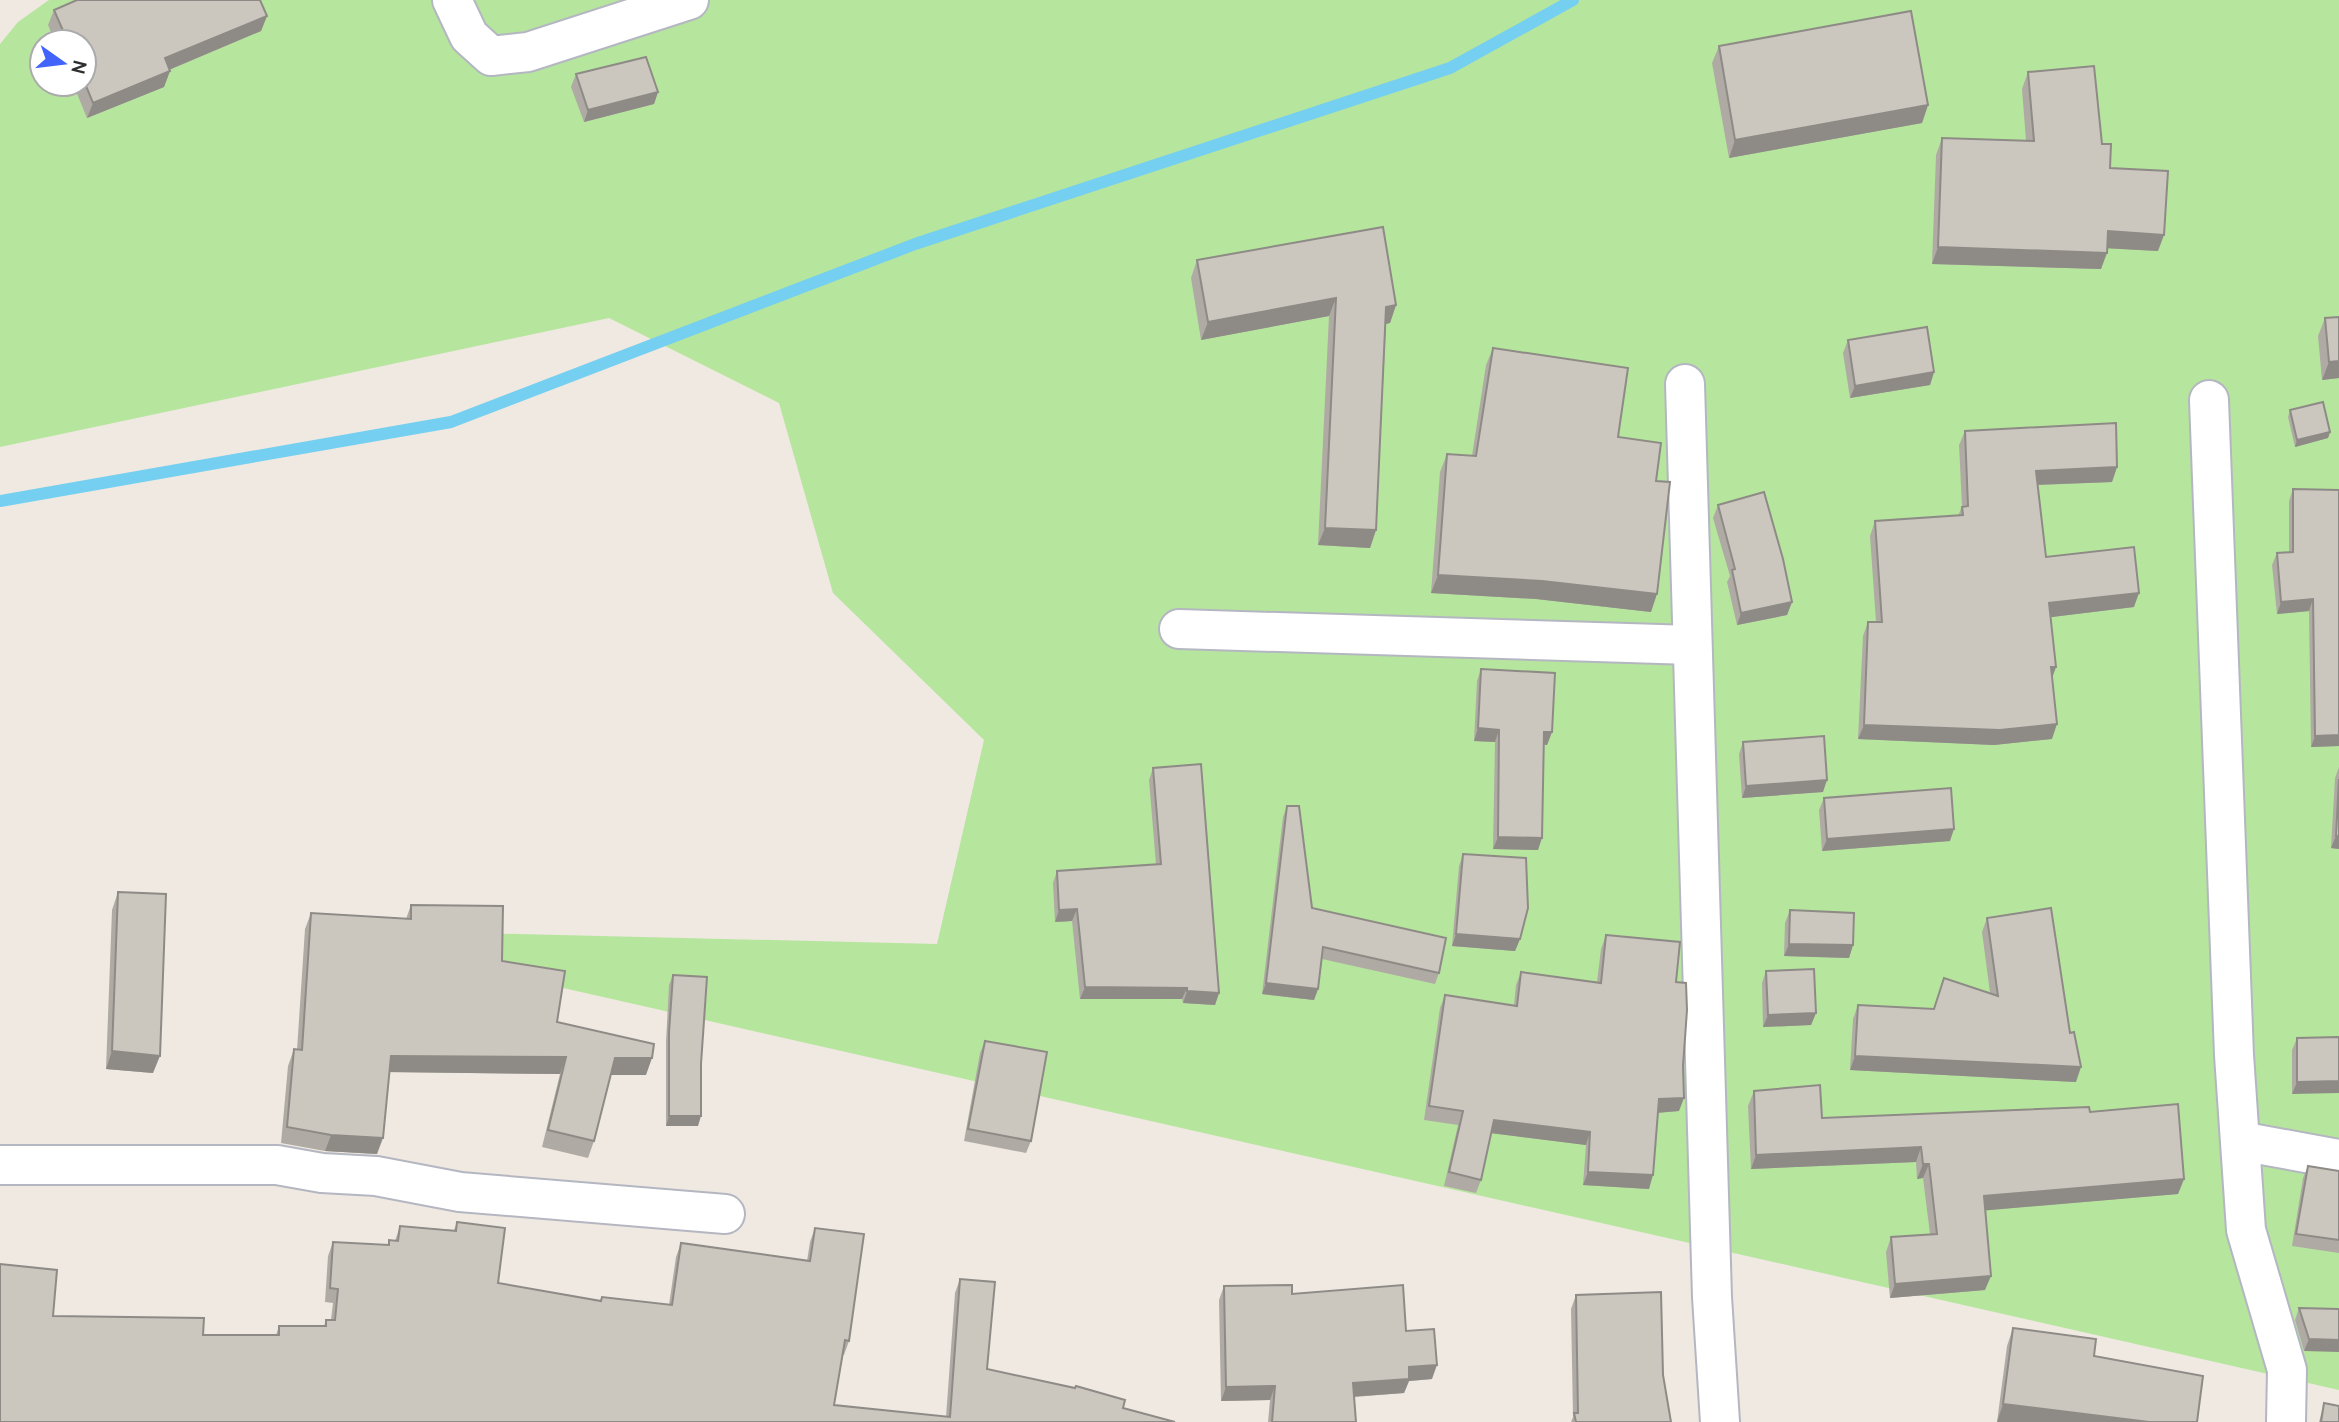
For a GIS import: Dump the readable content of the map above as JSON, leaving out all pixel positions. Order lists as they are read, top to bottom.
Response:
{
  "north": "right"
}
